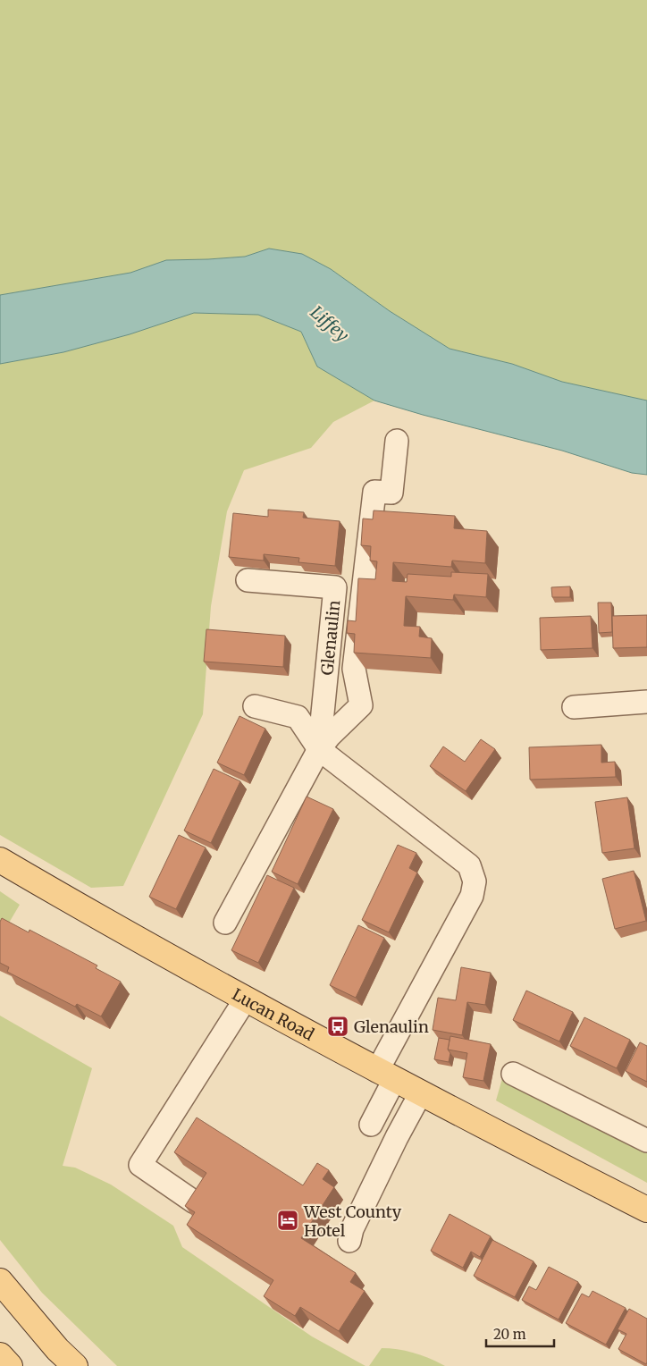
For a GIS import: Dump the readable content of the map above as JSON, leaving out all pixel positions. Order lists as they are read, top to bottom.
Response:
{
  "streets": {
    "main road": ["Lucan Road"],
    "street": ["Glenaulin"]
  },
  "water": ["Liffey"],
  "places": {
    "bus stop": ["Glenaulin"],
    "hotel": ["West County Hotel"]
  },
  "scale_bar": "20 m"
}
